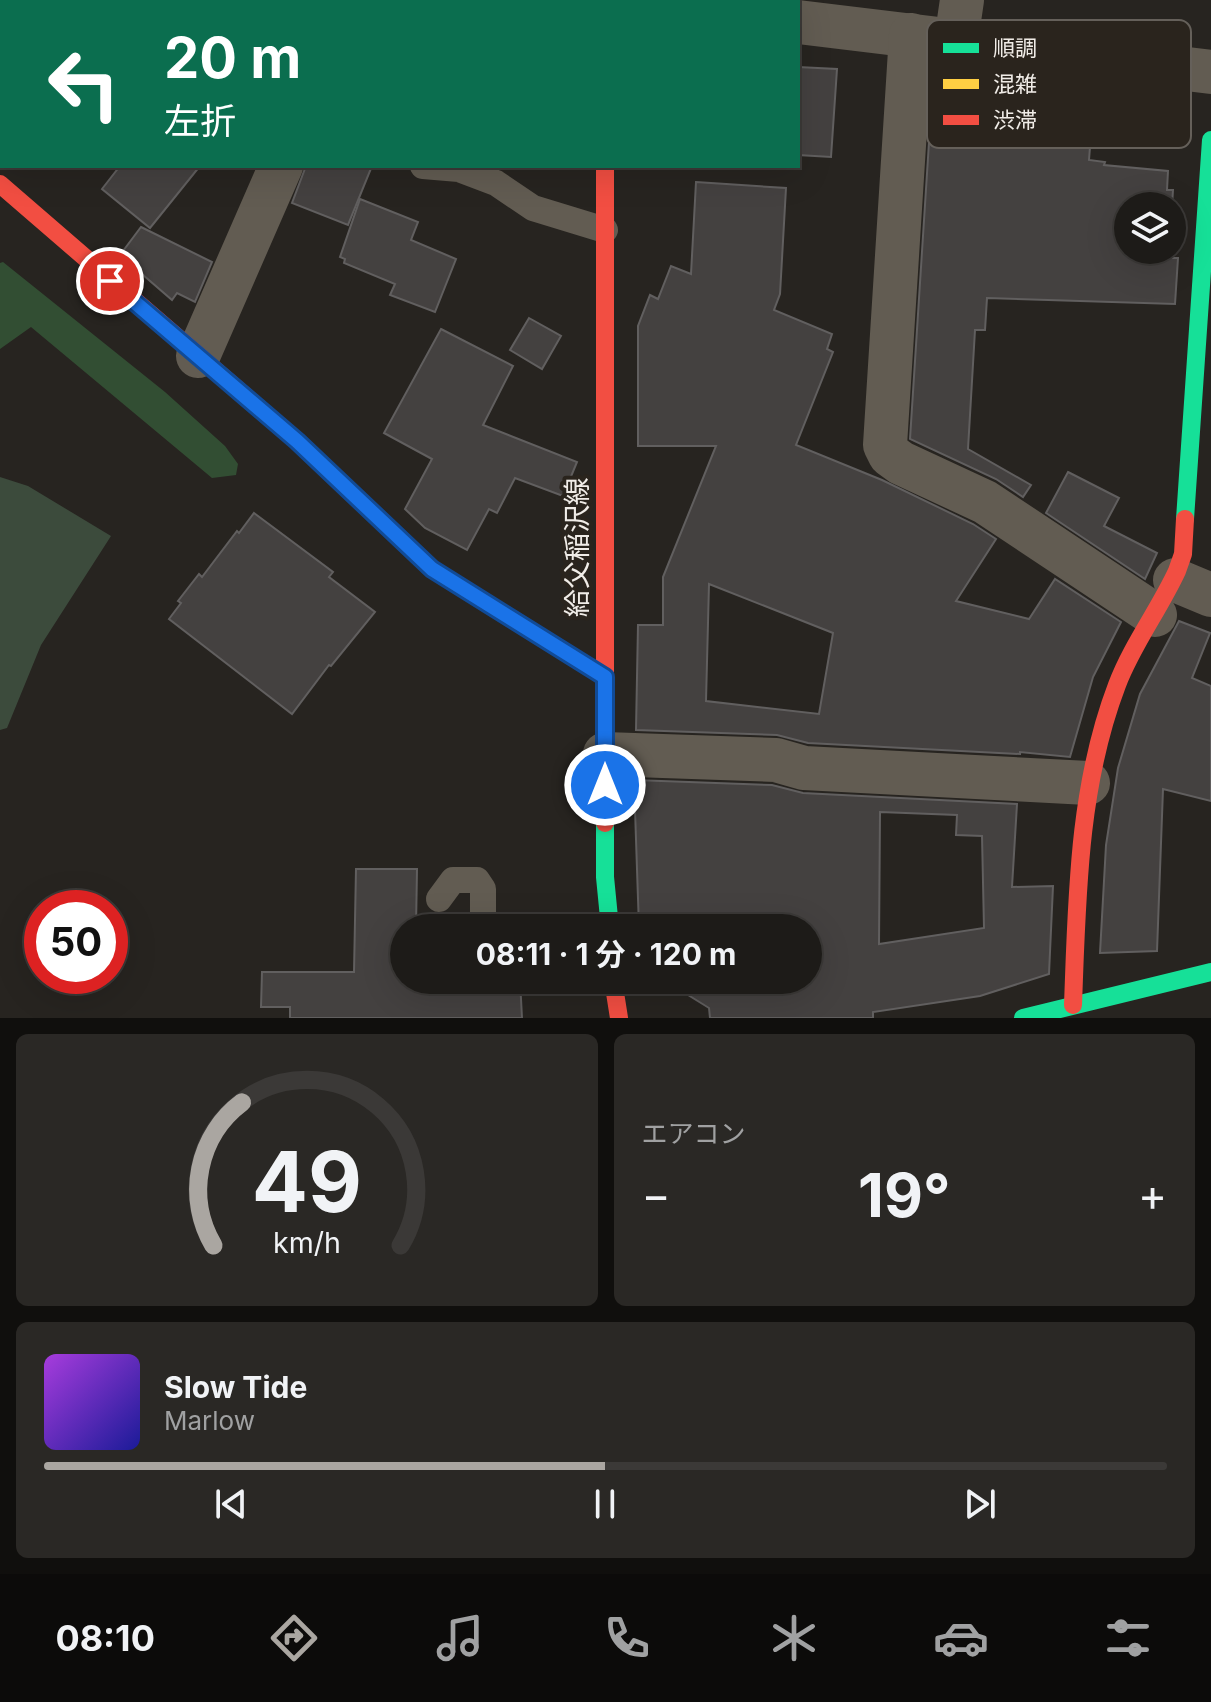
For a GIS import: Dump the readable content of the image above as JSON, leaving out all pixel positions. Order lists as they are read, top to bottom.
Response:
{
  "streets": {
    "street": ["給父稲沢線"]
  },
  "legend": ["順調", "混雑", "渋滞"],
  "page": {
    "turn": ["20 m", "左折"],
    "limit": "50",
    "trip": "08:11 · 1 分 · 120 m",
    "tile": "エアコン",
    "heat": ["−", "19°", "+"],
    "song": ["Slow Tide", "Marlow"],
    "tabs": "08:10",
    "gauge": ["49", "km/h"]
  }
}
